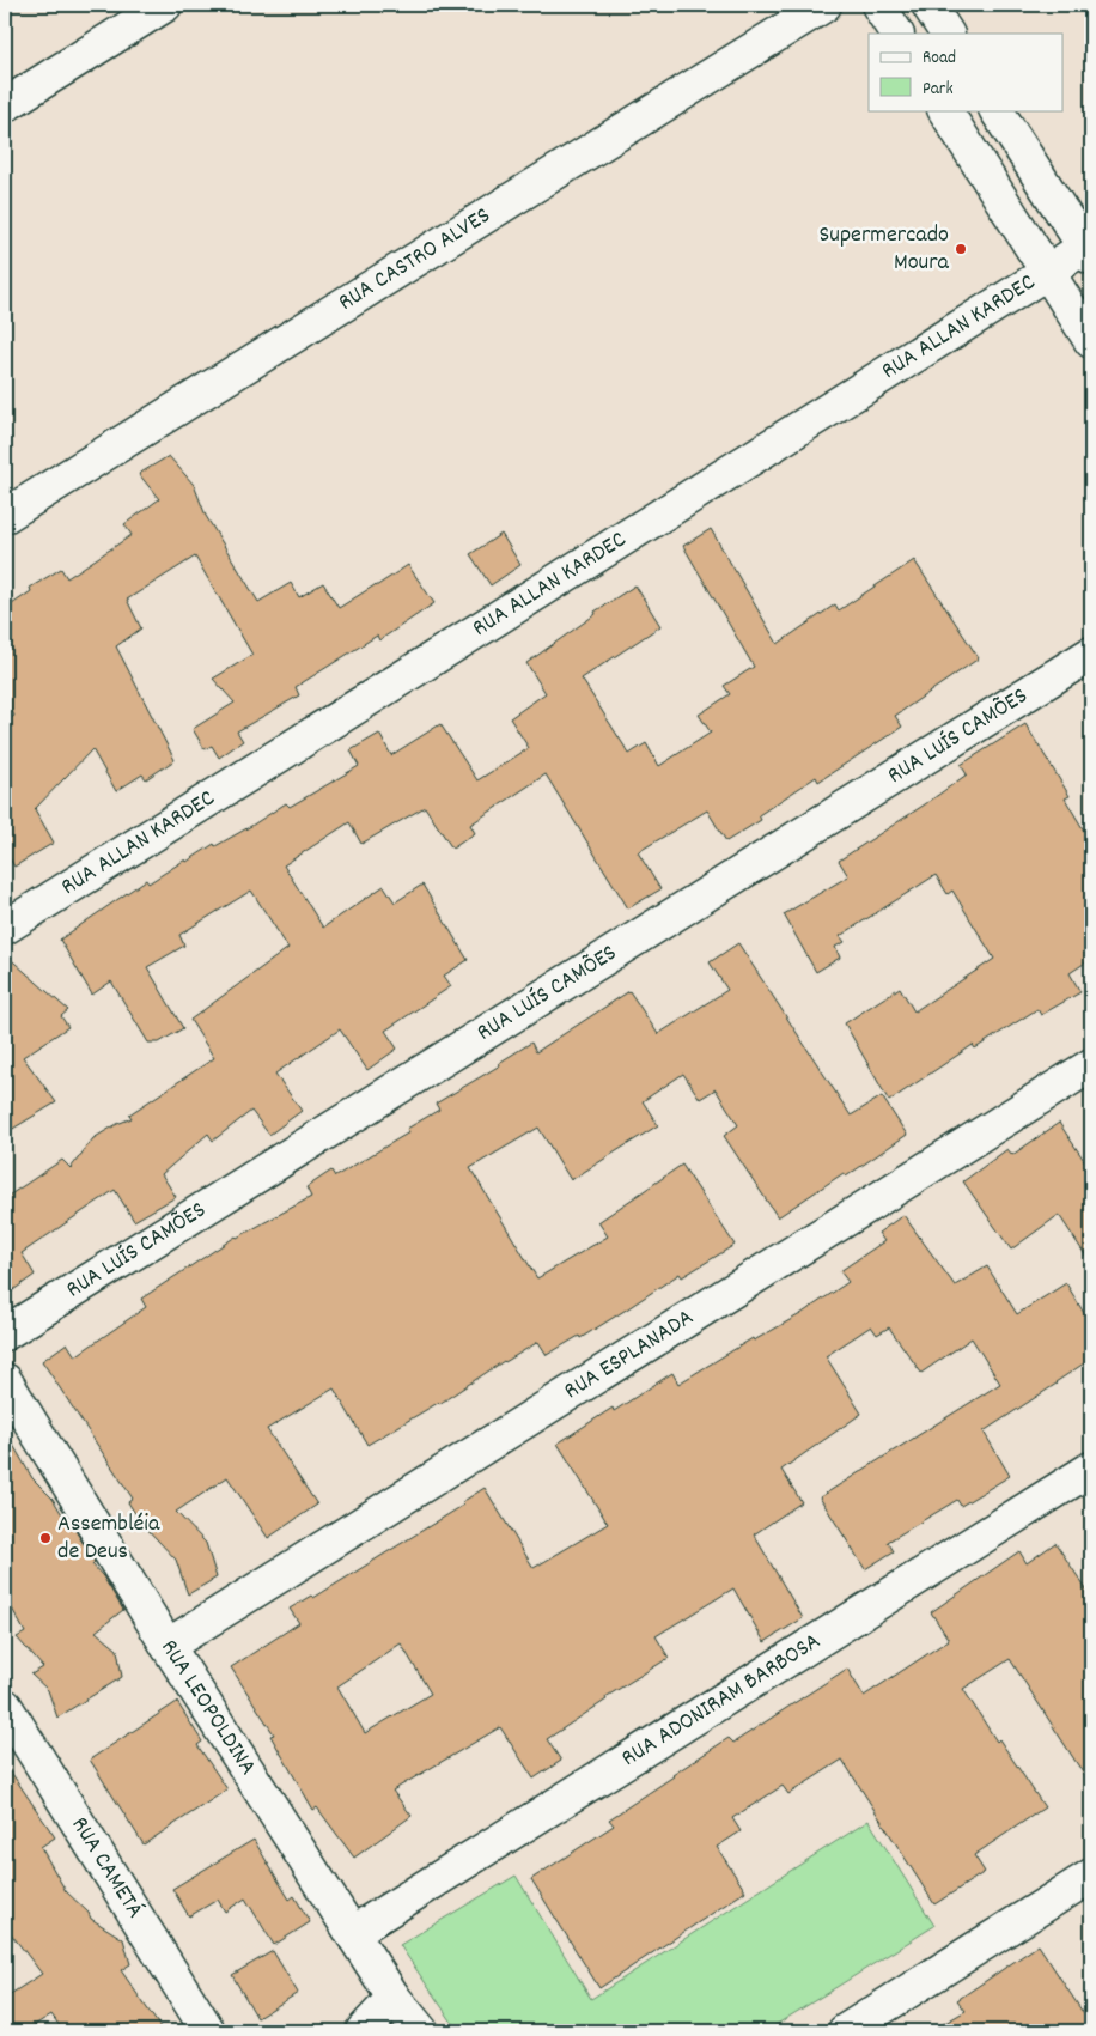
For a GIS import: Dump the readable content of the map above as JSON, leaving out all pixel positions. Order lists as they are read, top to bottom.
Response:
{
  "streets": {
    "street": [
      "RUA CASTRO ALVES",
      "RUA ALLAN KARDEC",
      "RUA LUÍS CAMÕES",
      "RUA ESPLANADA",
      "RUA ADONIRAM BARBOSA",
      "RUA LEOPOLDINA",
      "RUA CAMETÁ"
    ]
  },
  "crossings": [
    ["RUA ESPLANADA", "RUA LEOPOLDINA"],
    ["RUA ADONIRAM BARBOSA", "RUA LEOPOLDINA"]
  ],
  "places": ["Supermercado Moura", "Assembléia de Deus"],
  "legend": ["Road", "Park"]
}
